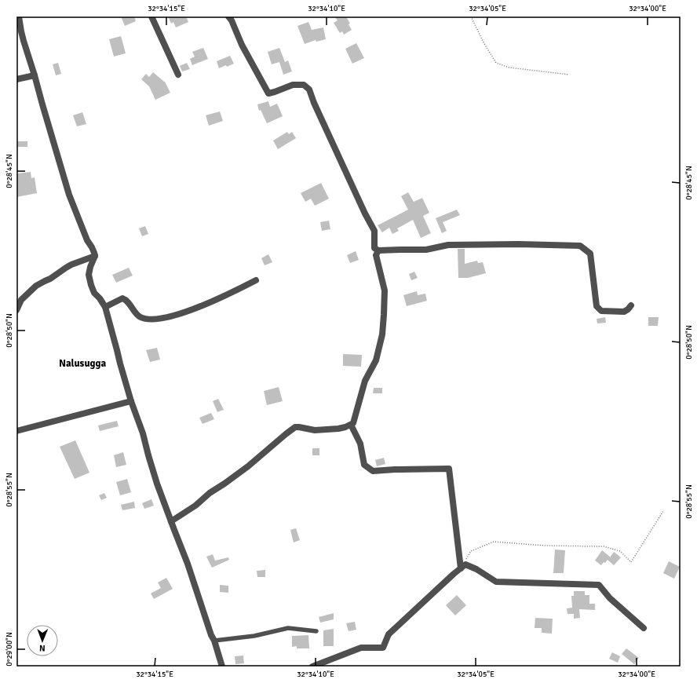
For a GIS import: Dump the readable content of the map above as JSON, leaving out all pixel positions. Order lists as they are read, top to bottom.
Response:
{
  "districts": ["Nalusugga"],
  "north": "bottom",
  "coordinates": [
    "32°34'15\"E",
    "32°34'10\"E",
    "32°34'05\"E",
    "32°34'00\"E",
    "0°28'45\"N",
    "0°28'50\"N",
    "0°28'55\"N",
    "0°29'00\"N"
  ]
}
